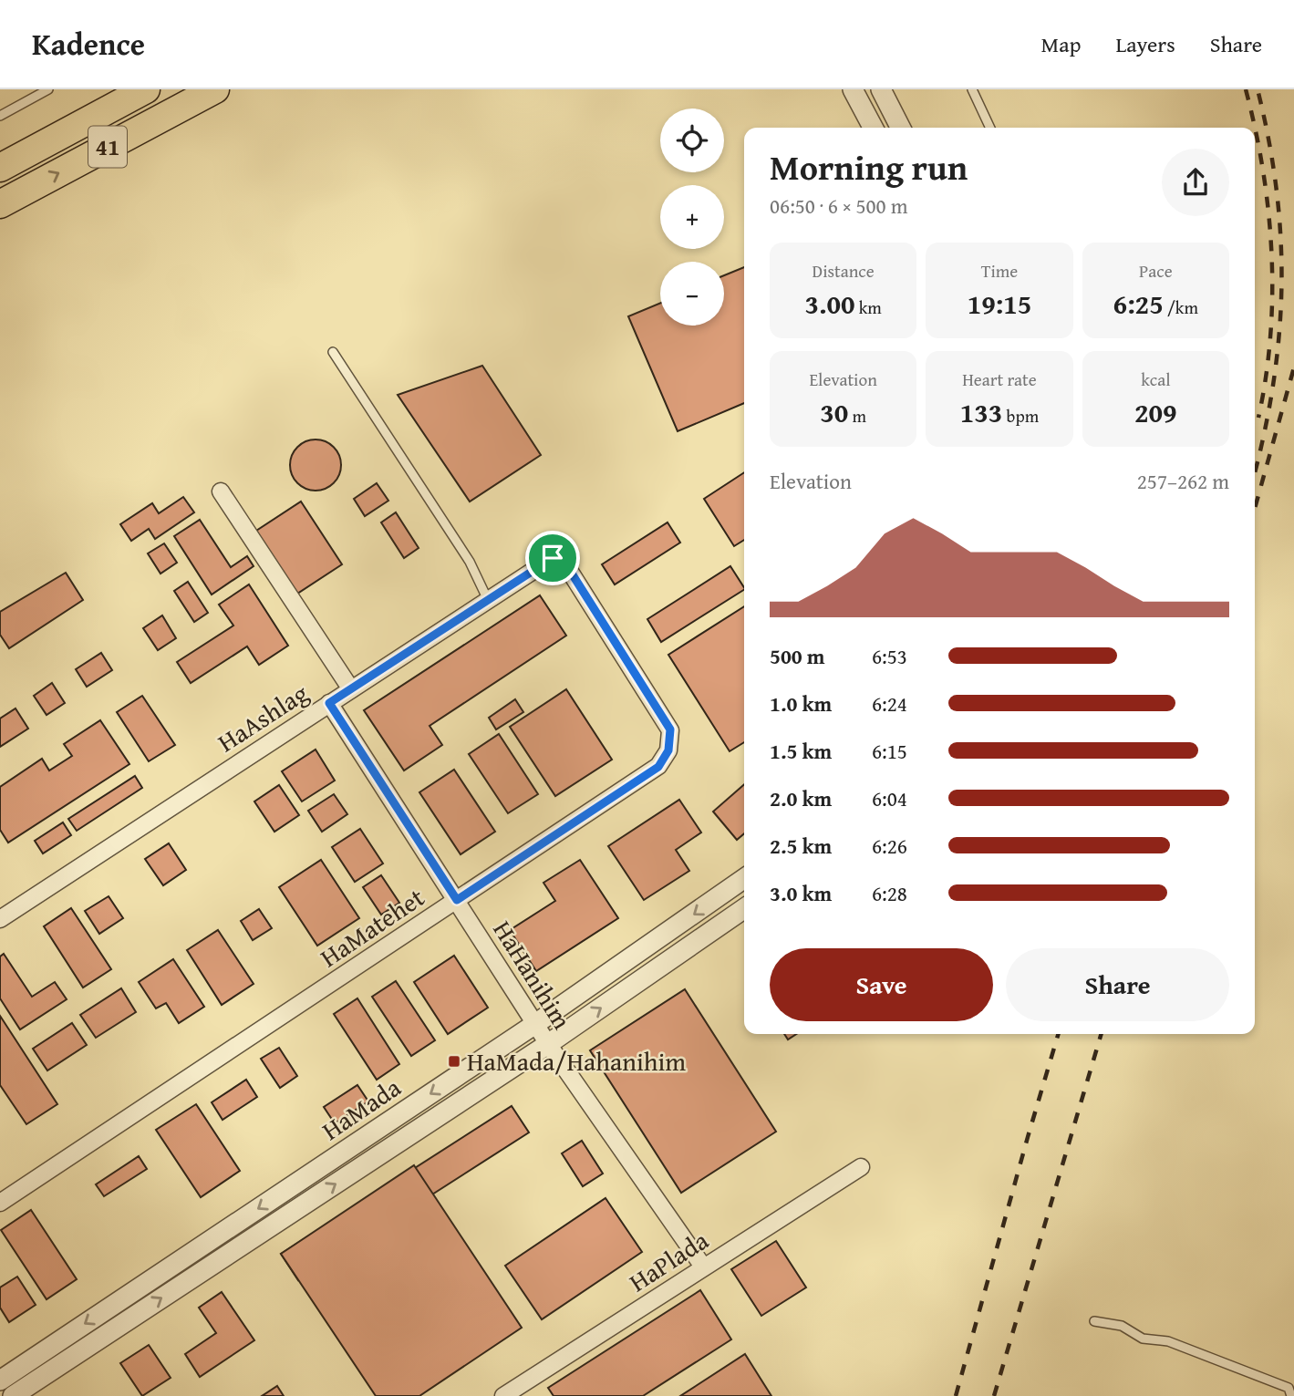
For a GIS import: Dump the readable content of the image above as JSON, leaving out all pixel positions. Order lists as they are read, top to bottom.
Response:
{
  "streets": {
    "highway": ["41"],
    "street": [
      "HaAshlag",
      "HaMatehet",
      "HaHanihim",
      "HaMada",
      "HaPlada"
    ]
  },
  "crossings": [
    ["HaAshlag", "HaMatehet"],
    ["HaAshlag", "HaHanihim"],
    ["HaMatehet", "HaHanihim"],
    ["HaHanihim", "HaMada"],
    ["HaHanihim", "HaPlada"]
  ],
  "places": {
    "transit": ["HaMada/Hahanihim"]
  },
  "page": {
    "header": "Kadence",
    "nav": ["Map", "Layers", "Share"],
    "map_buttons": ["+", "−"],
    "heading": ["Morning run", "06:50 · 6 × 500 m"],
    "stats": [
      ["Distance", "3.00 km"],
      ["Time", "19:15"],
      ["Pace", "6:25 /km"],
      ["Elevation", "30 m"],
      ["Heart rate", "133 bpm"],
      ["kcal", "209"]
    ],
    "chart": ["Elevation", "257–262 m"],
    "list": [
      {
        "name": "500 m",
        "note": "6:53"
      },
      {
        "name": "1.0 km",
        "note": "6:24"
      },
      {
        "name": "1.5 km",
        "note": "6:15"
      },
      {
        "name": "2.0 km",
        "note": "6:04"
      },
      {
        "name": "2.5 km",
        "note": "6:26"
      },
      {
        "name": "3.0 km",
        "note": "6:28"
      }
    ],
    "buttons": ["Save", "Share"]
  }
}
